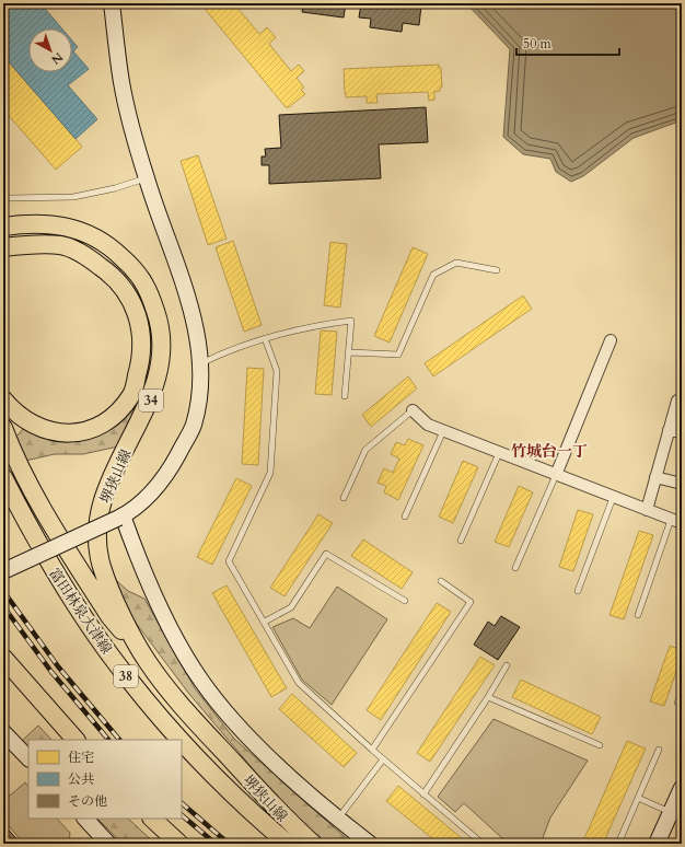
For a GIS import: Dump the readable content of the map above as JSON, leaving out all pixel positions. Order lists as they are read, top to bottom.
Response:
{
  "streets": {
    "main road": [
      "34",
      "堺狭山線",
      "富田林泉大津線",
      "38"
    ]
  },
  "crossings": [
    ["堺狭山線", "38"]
  ],
  "districts": ["竹城台一丁"],
  "legend": ["住宅", "公共", "その他"],
  "scale_bar": "50 m",
  "north": "bottom right"
}
